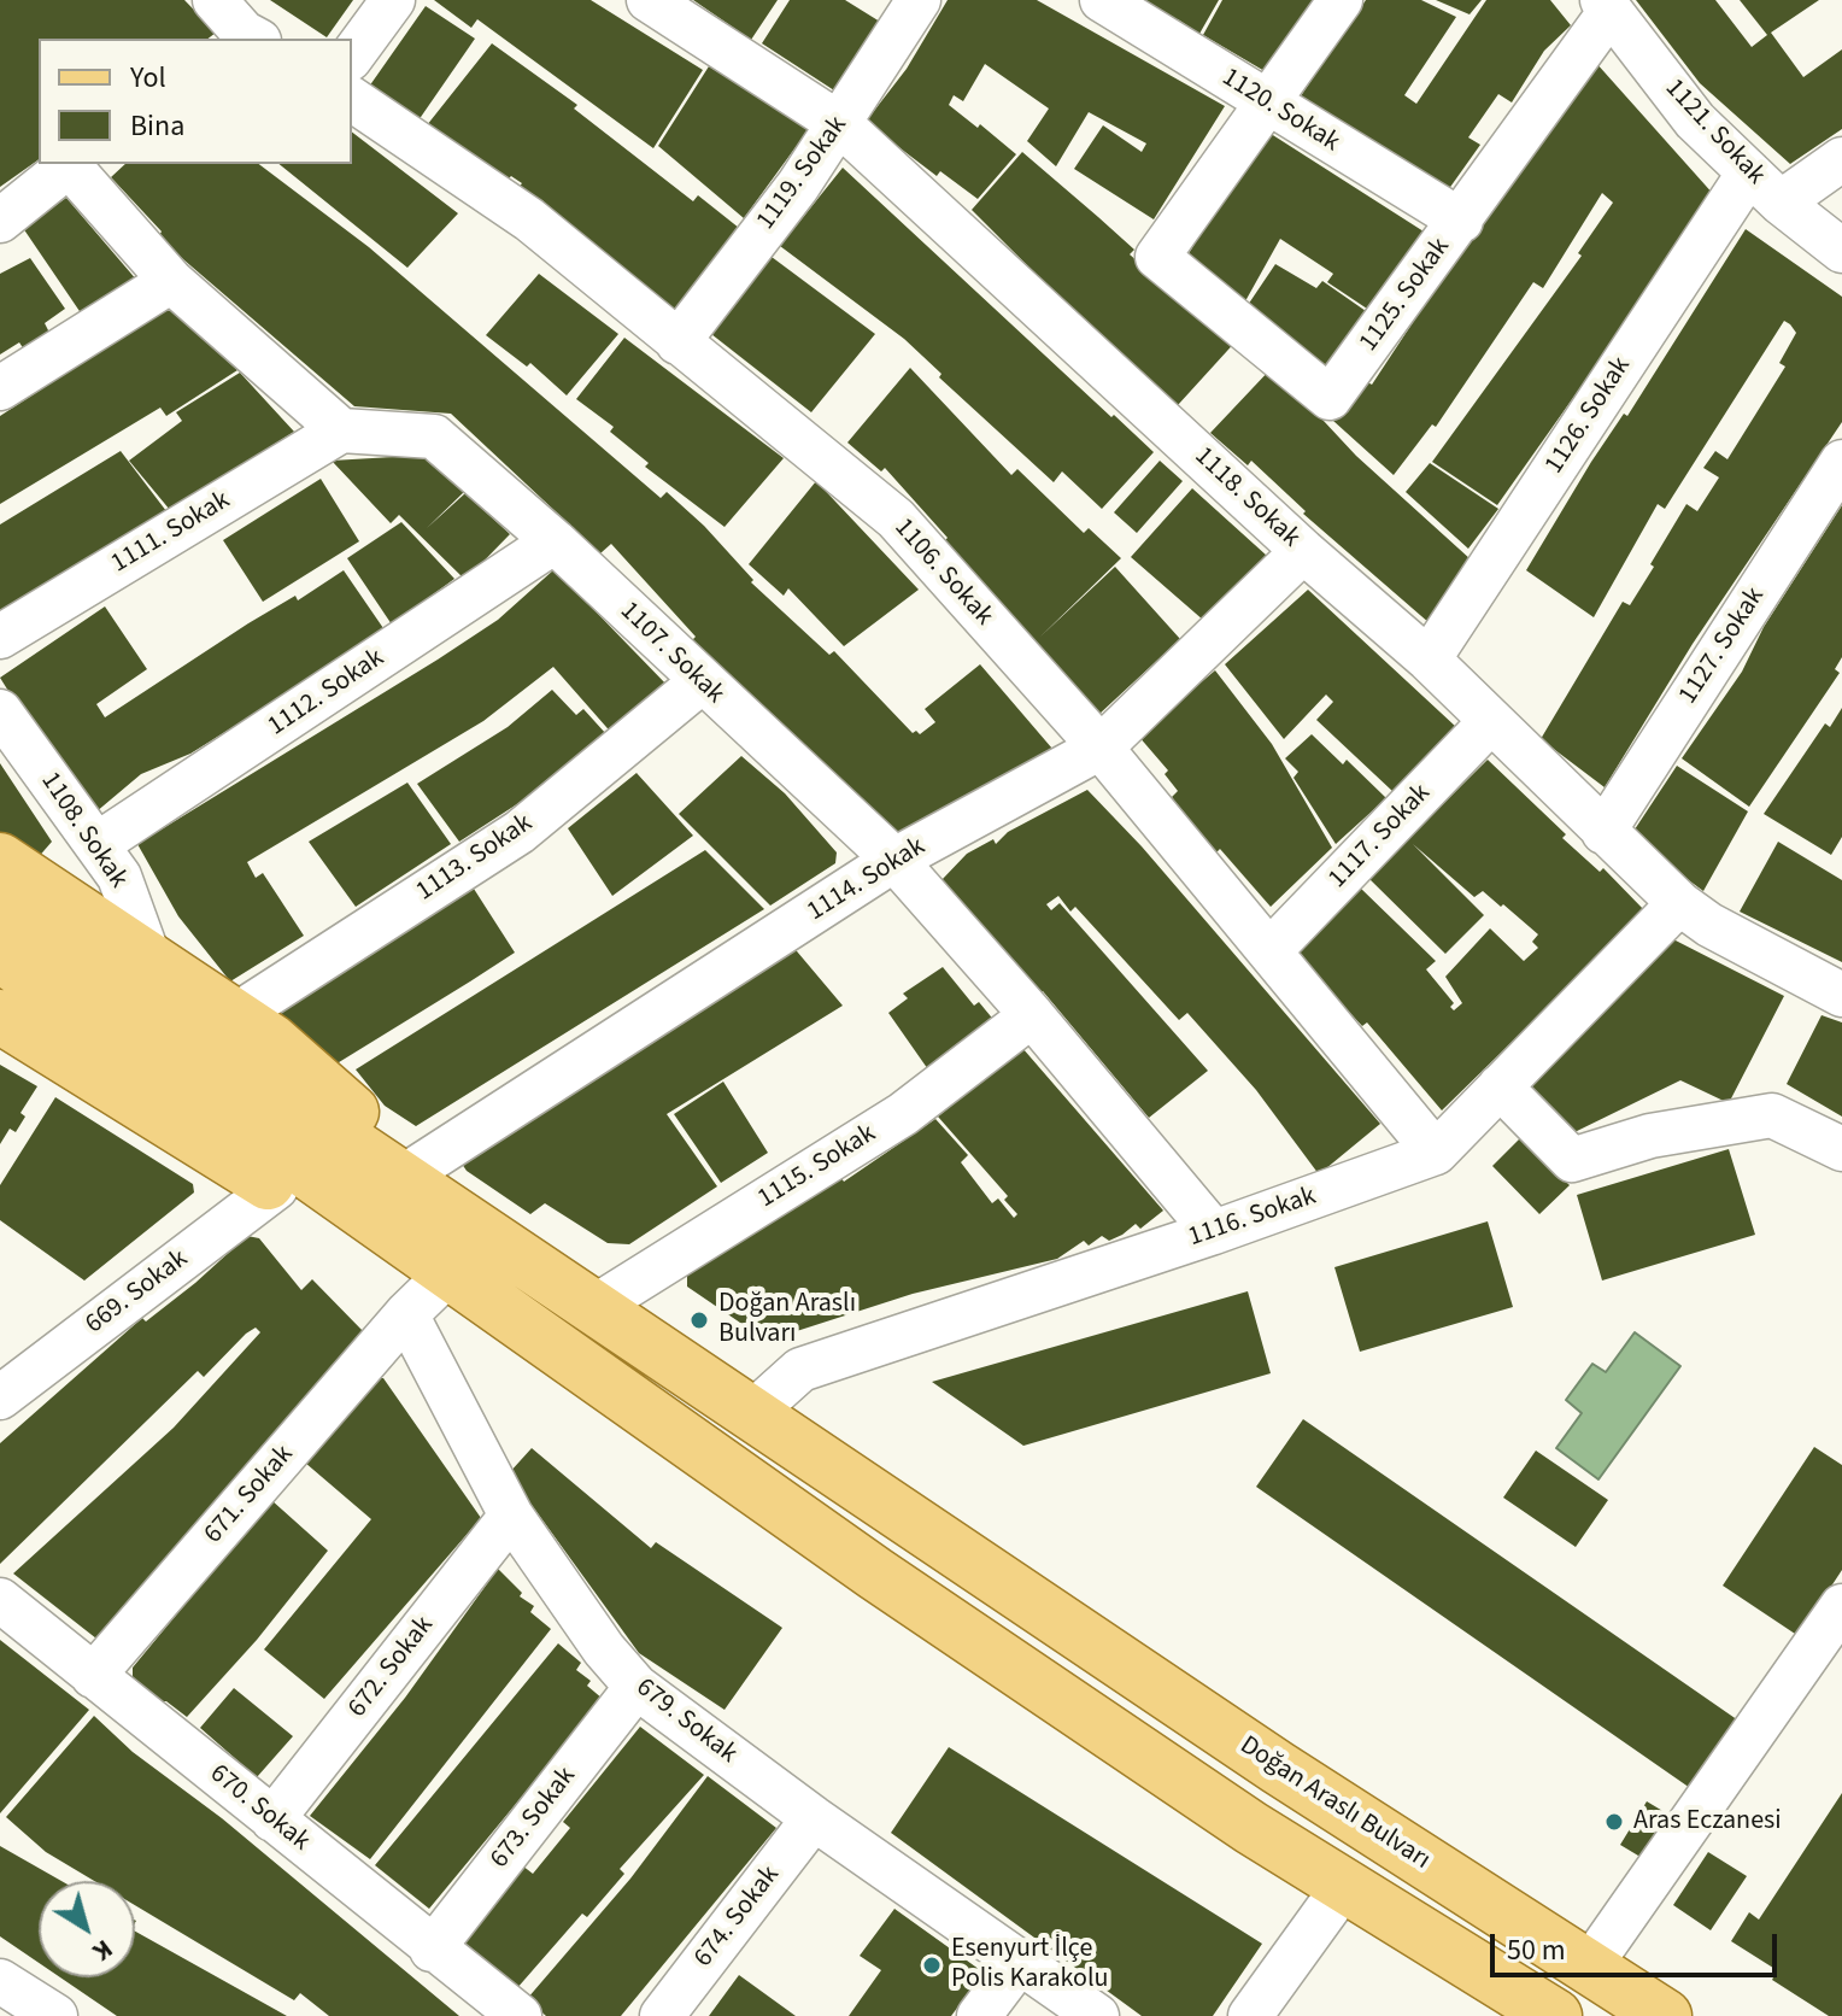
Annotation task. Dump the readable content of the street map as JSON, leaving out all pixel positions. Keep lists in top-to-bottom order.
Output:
{
  "streets": {
    "main road": ["Doğan Araslı Bulvarı"],
    "street": [
      "1120. Sokak",
      "1121. Sokak",
      "1119. Sokak",
      "1125. Sokak",
      "1126. Sokak",
      "1118. Sokak",
      "1111. Sokak",
      "1106. Sokak",
      "1127. Sokak",
      "1107. Sokak",
      "1112. Sokak",
      "1108. Sokak",
      "1117. Sokak",
      "1113. Sokak",
      "1114. Sokak",
      "1115. Sokak",
      "1116. Sokak",
      "669. Sokak",
      "671. Sokak",
      "672. Sokak",
      "679. Sokak",
      "670. Sokak",
      "673. Sokak",
      "674. Sokak"
    ]
  },
  "crossings": [
    ["1120. Sokak", "1125. Sokak"],
    ["1121. Sokak", "1125. Sokak"],
    ["1121. Sokak", "1126. Sokak"],
    ["1119. Sokak", "1118. Sokak"],
    ["1119. Sokak", "1106. Sokak"],
    ["1126. Sokak", "1118. Sokak"],
    ["1118. Sokak", "1127. Sokak"],
    ["1118. Sokak", "1117. Sokak"],
    ["1118. Sokak", "1114. Sokak"],
    ["1118. Sokak", "1116. Sokak"],
    ["1111. Sokak", "1107. Sokak"],
    ["1106. Sokak", "1117. Sokak"],
    ["1106. Sokak", "1114. Sokak"],
    ["1106. Sokak", "1116. Sokak"],
    ["1107. Sokak", "1112. Sokak"],
    ["1107. Sokak", "1113. Sokak"],
    ["1107. Sokak", "1114. Sokak"],
    ["1107. Sokak", "1115. Sokak"],
    ["1107. Sokak", "1116. Sokak"],
    ["1112. Sokak", "1108. Sokak"],
    ["1114. Sokak", "Doğan Araslı Bulvarı"],
    ["1115. Sokak", "Doğan Araslı Bulvarı"],
    ["1116. Sokak", "Doğan Araslı Bulvarı"],
    ["671. Sokak", "679. Sokak"],
    ["671. Sokak", "670. Sokak"],
    ["672. Sokak", "679. Sokak"],
    ["672. Sokak", "670. Sokak"],
    ["679. Sokak", "673. Sokak"],
    ["679. Sokak", "674. Sokak"],
    ["670. Sokak", "673. Sokak"]
  ],
  "places": ["Doğan Araslı Bulvarı", "Aras Eczanesi", "Esenyurt İlçe Polis Karakolu"],
  "legend": ["Yol", "Bina"],
  "scale_bar": "50 m",
  "north": "bottom right"
}
